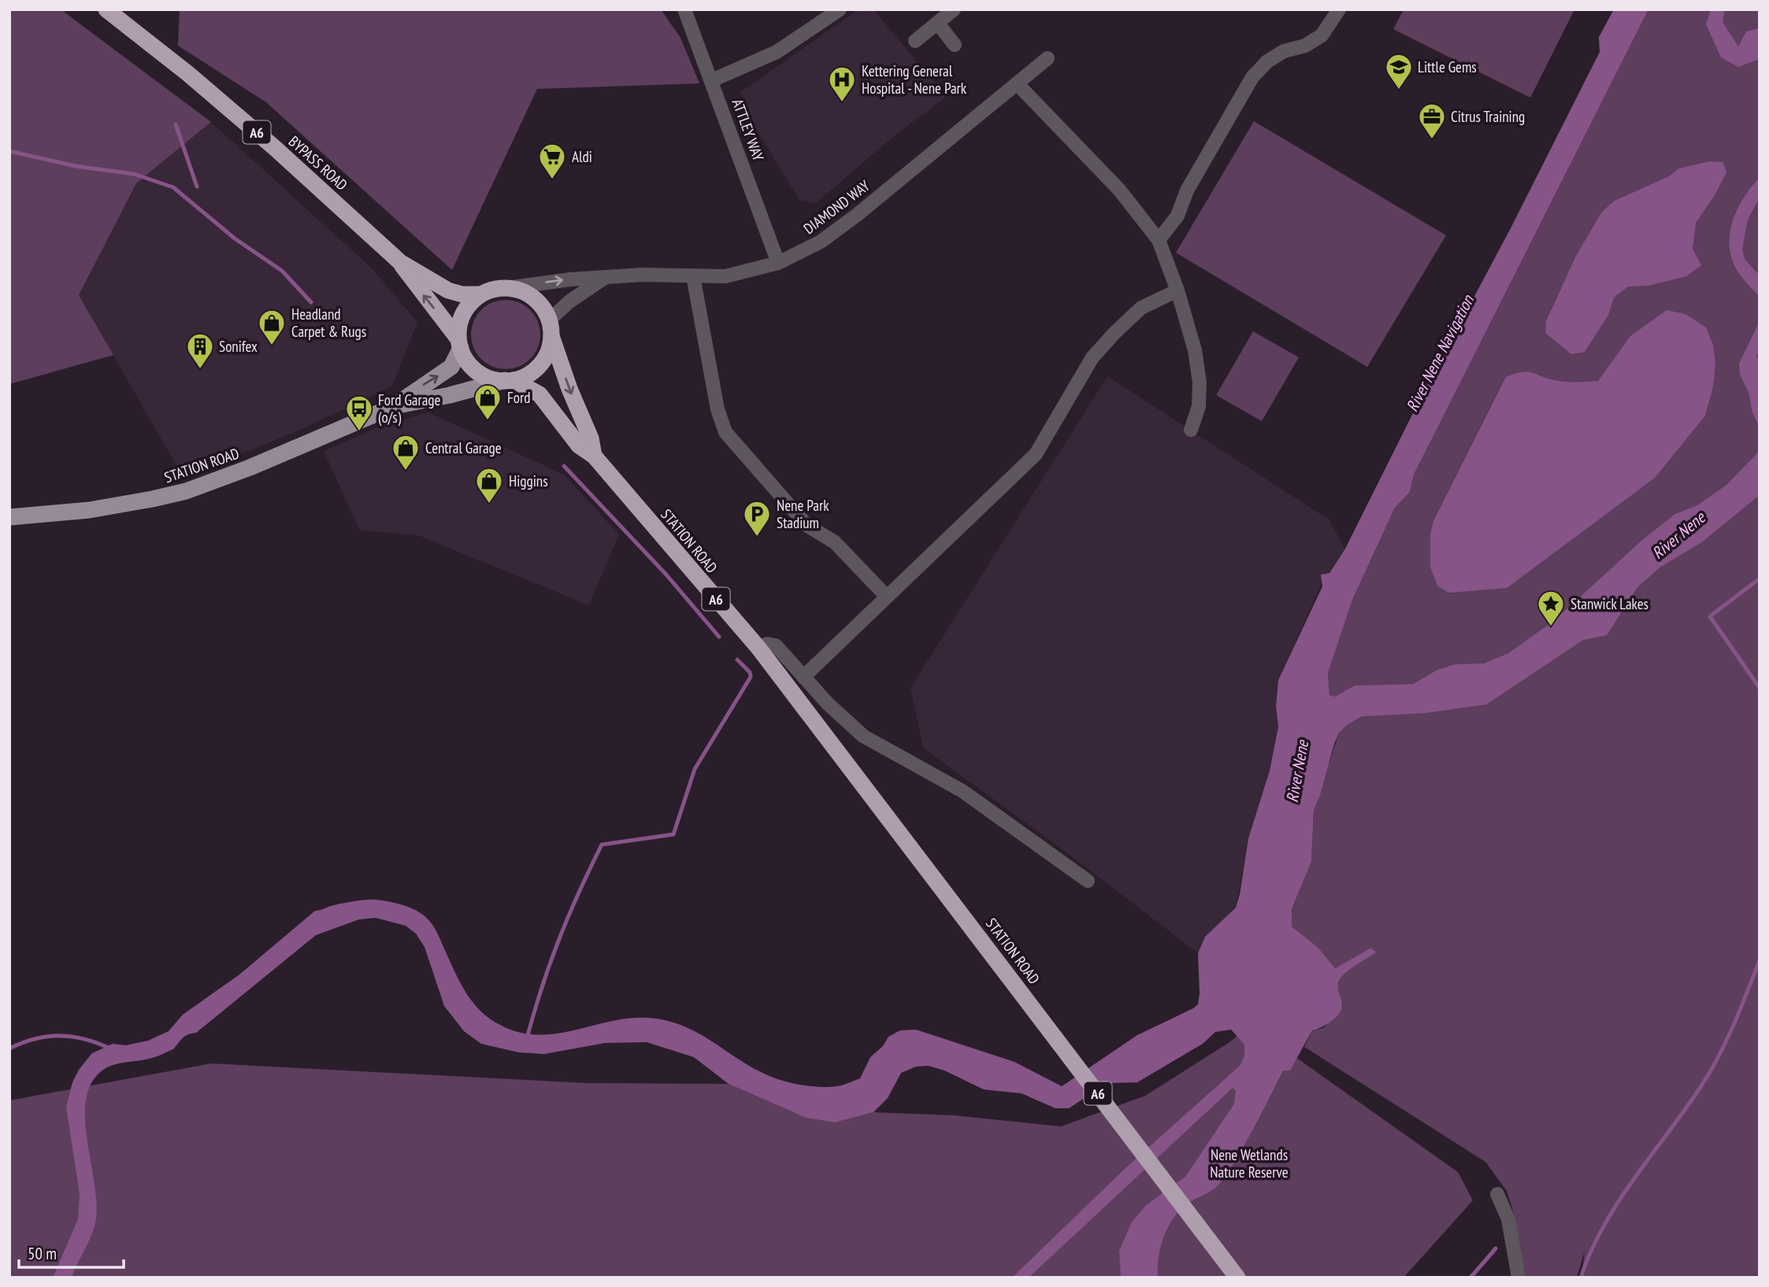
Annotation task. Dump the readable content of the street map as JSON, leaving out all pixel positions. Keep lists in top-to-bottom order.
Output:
{
  "streets": {
    "highway": ["A6", "BYPASS ROAD", "STATION ROAD"],
    "street": ["ATTLEY WAY", "DIAMOND WAY"]
  },
  "crossings": [
    ["ATTLEY WAY", "DIAMOND WAY"],
    ["BYPASS ROAD", "DIAMOND WAY"],
    ["BYPASS ROAD", "STATION ROAD"],
    ["DIAMOND WAY", "STATION ROAD"]
  ],
  "water": ["River Nene Navigation", "River Nene"],
  "parks": ["Nene Wetlands Nature Reserve"],
  "places": {
    "school or university": ["Little Gems"],
    "hospital": ["Kettering General Hospital - Nene Park"],
    "office": ["Citrus Training"],
    "supermarket": ["Aldi"],
    "shop": [
      "Headland Carpet & Rugs",
      "Ford",
      "Central Garage",
      "Higgins"
    ],
    "building": ["Sonifex"],
    "bus stop": ["Ford Garage (o/s)"],
    "parking": ["Nene Park Stadium"],
    "place": ["Stanwick Lakes"]
  },
  "scale_bar": "50 m"
}
